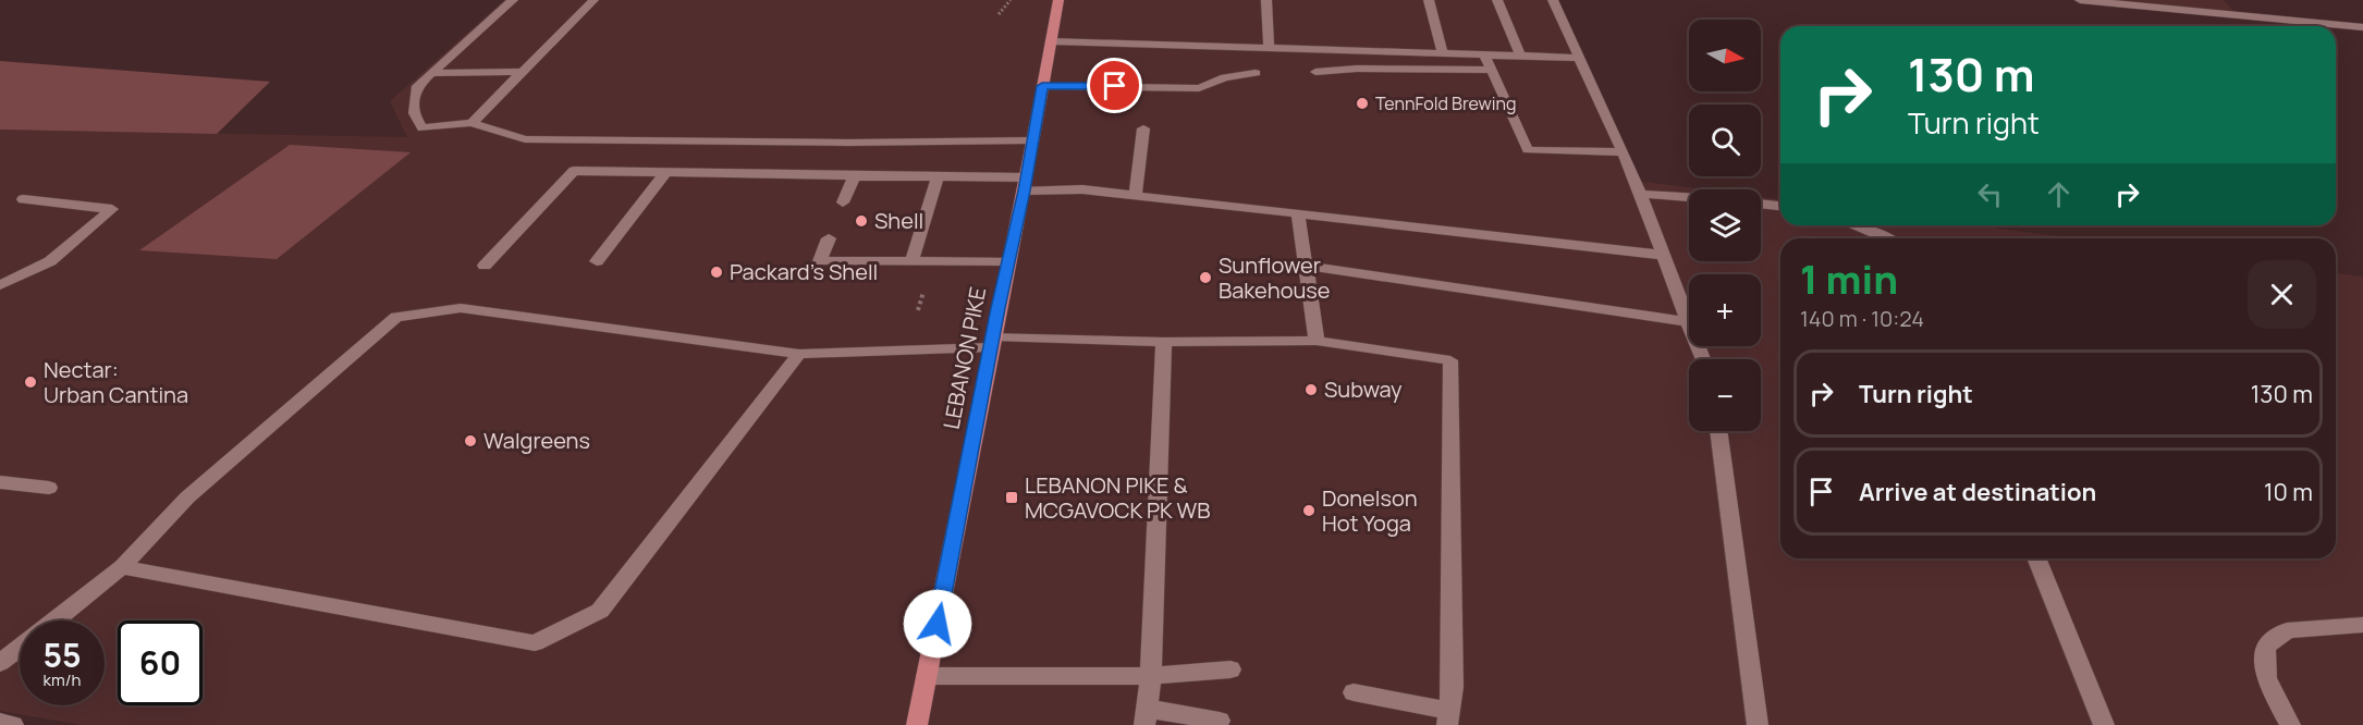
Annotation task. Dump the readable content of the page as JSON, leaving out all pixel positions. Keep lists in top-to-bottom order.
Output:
{
  "streets": {
    "main road": ["LEBANON PIKE"]
  },
  "places": {
    "other": [
      "TennFold Brewing",
      "Shell",
      "Packard's Shell",
      "Sunflower Bakehouse",
      "Nectar: Urban Cantina",
      "Subway",
      "Walgreens",
      "Donelson Hot Yoga"
    ],
    "transit": ["LEBANON PIKE & MCGAVOCK PK WB"]
  },
  "north": "right",
  "page": {
    "map_buttons": ["+", "−"],
    "turn": ["130 m", "Turn right"],
    "heading": ["1 min", "140 m · 10:24"],
    "list": [
      {
        "name": "Turn right",
        "value": "130 m"
      },
      {
        "name": "Arrive at destination",
        "value": "10 m"
      }
    ],
    "speed": "55 km/h",
    "limit": "60"
  }
}
